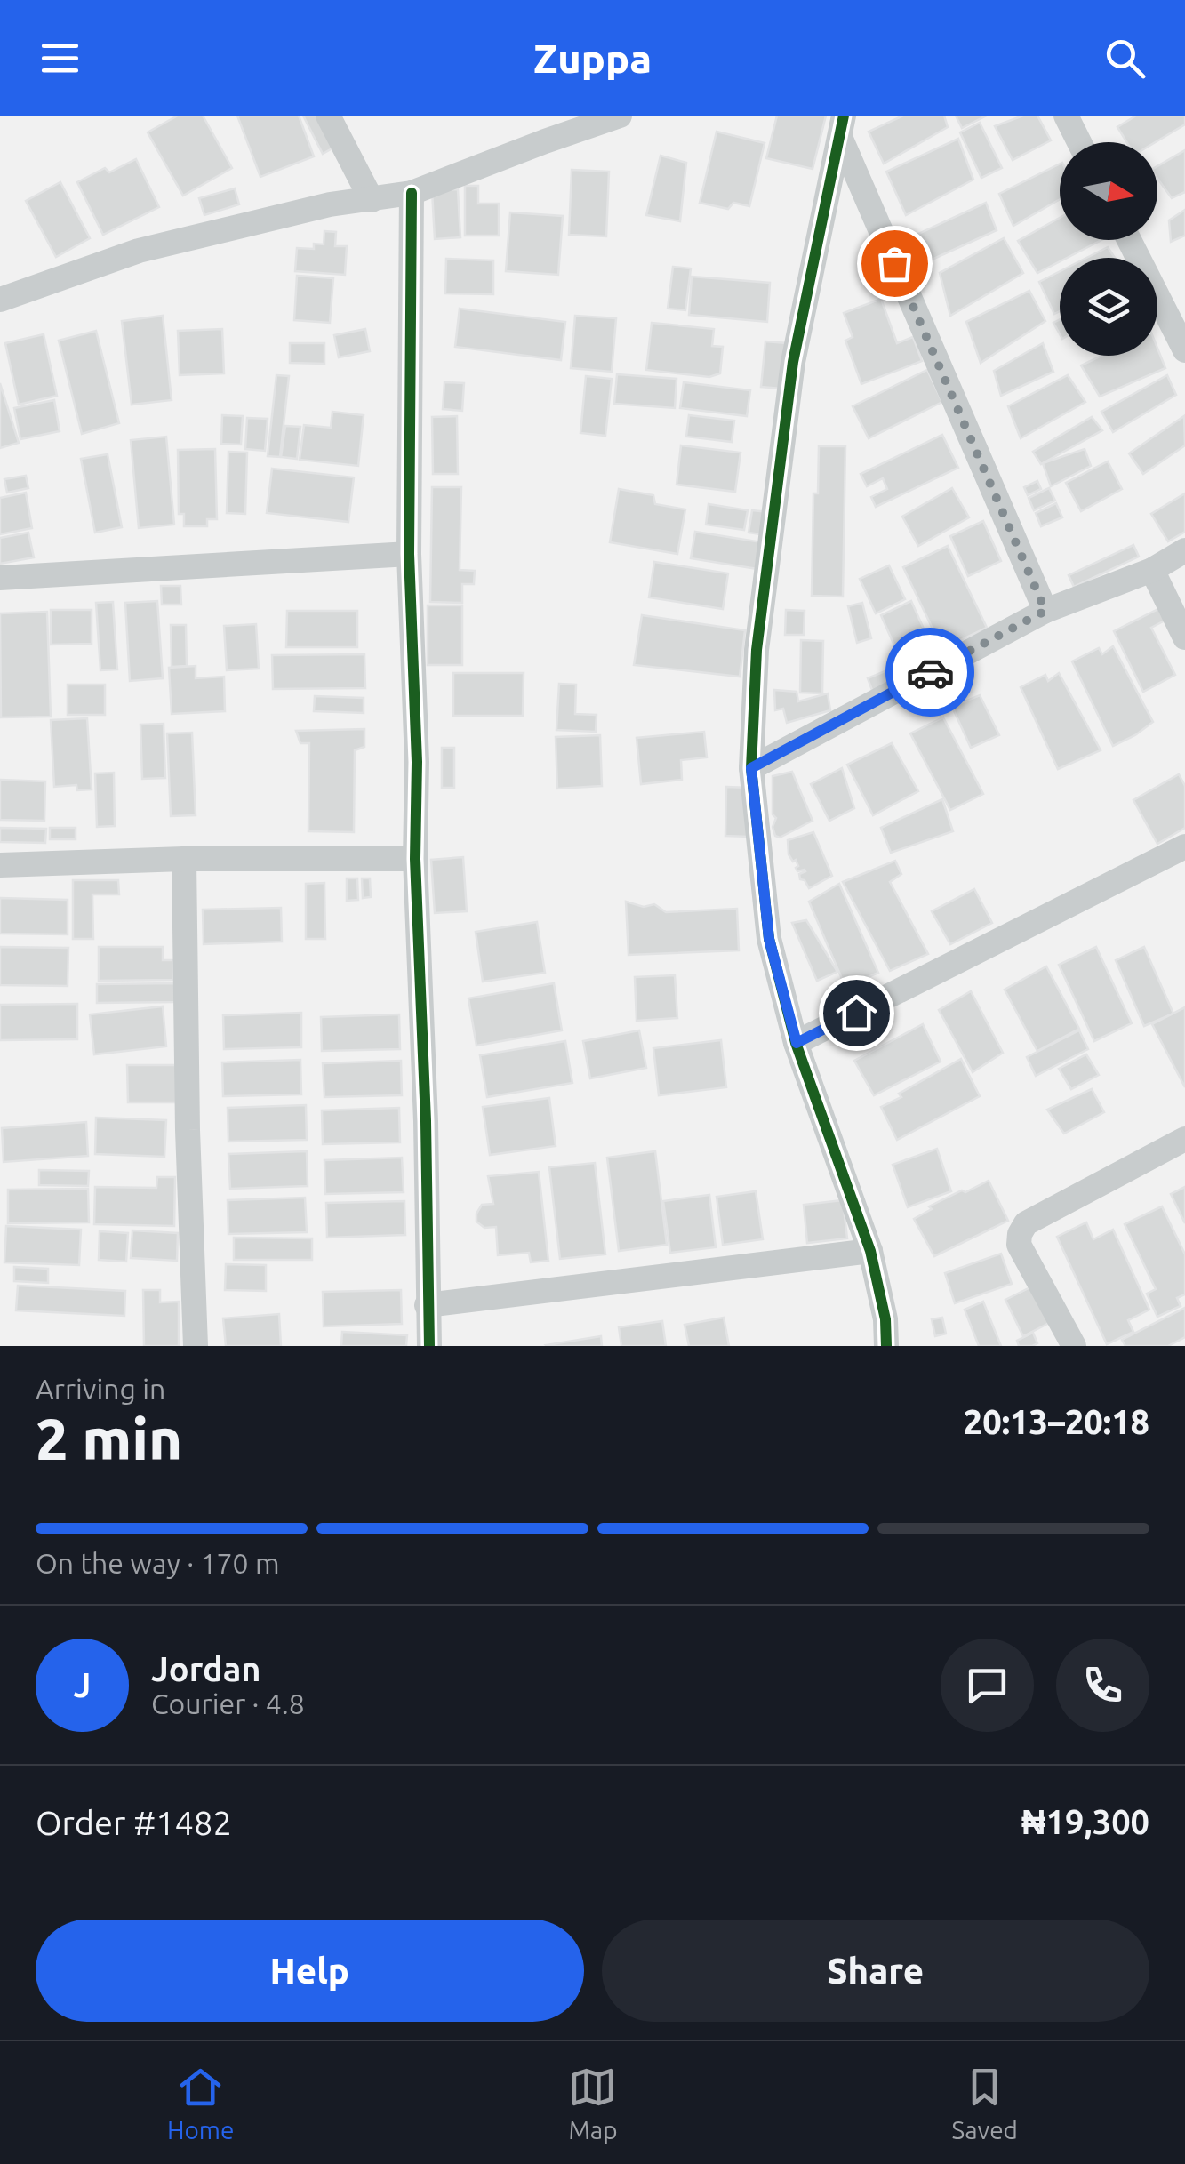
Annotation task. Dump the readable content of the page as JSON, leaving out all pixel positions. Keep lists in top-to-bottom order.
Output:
{
  "north": "right",
  "page": {
    "header": "Zuppa",
    "heading": ["2 min", "Arriving in", "20:13–20:18"],
    "panel": [
      "Jordan",
      "Courier · 4.8",
      "Order #1482",
      "₦19,300"
    ],
    "bar": "On the way · 170 m",
    "round": "J",
    "buttons": ["Help", "Share"],
    "tabs": ["Home", "Map", "Saved"]
  }
}
